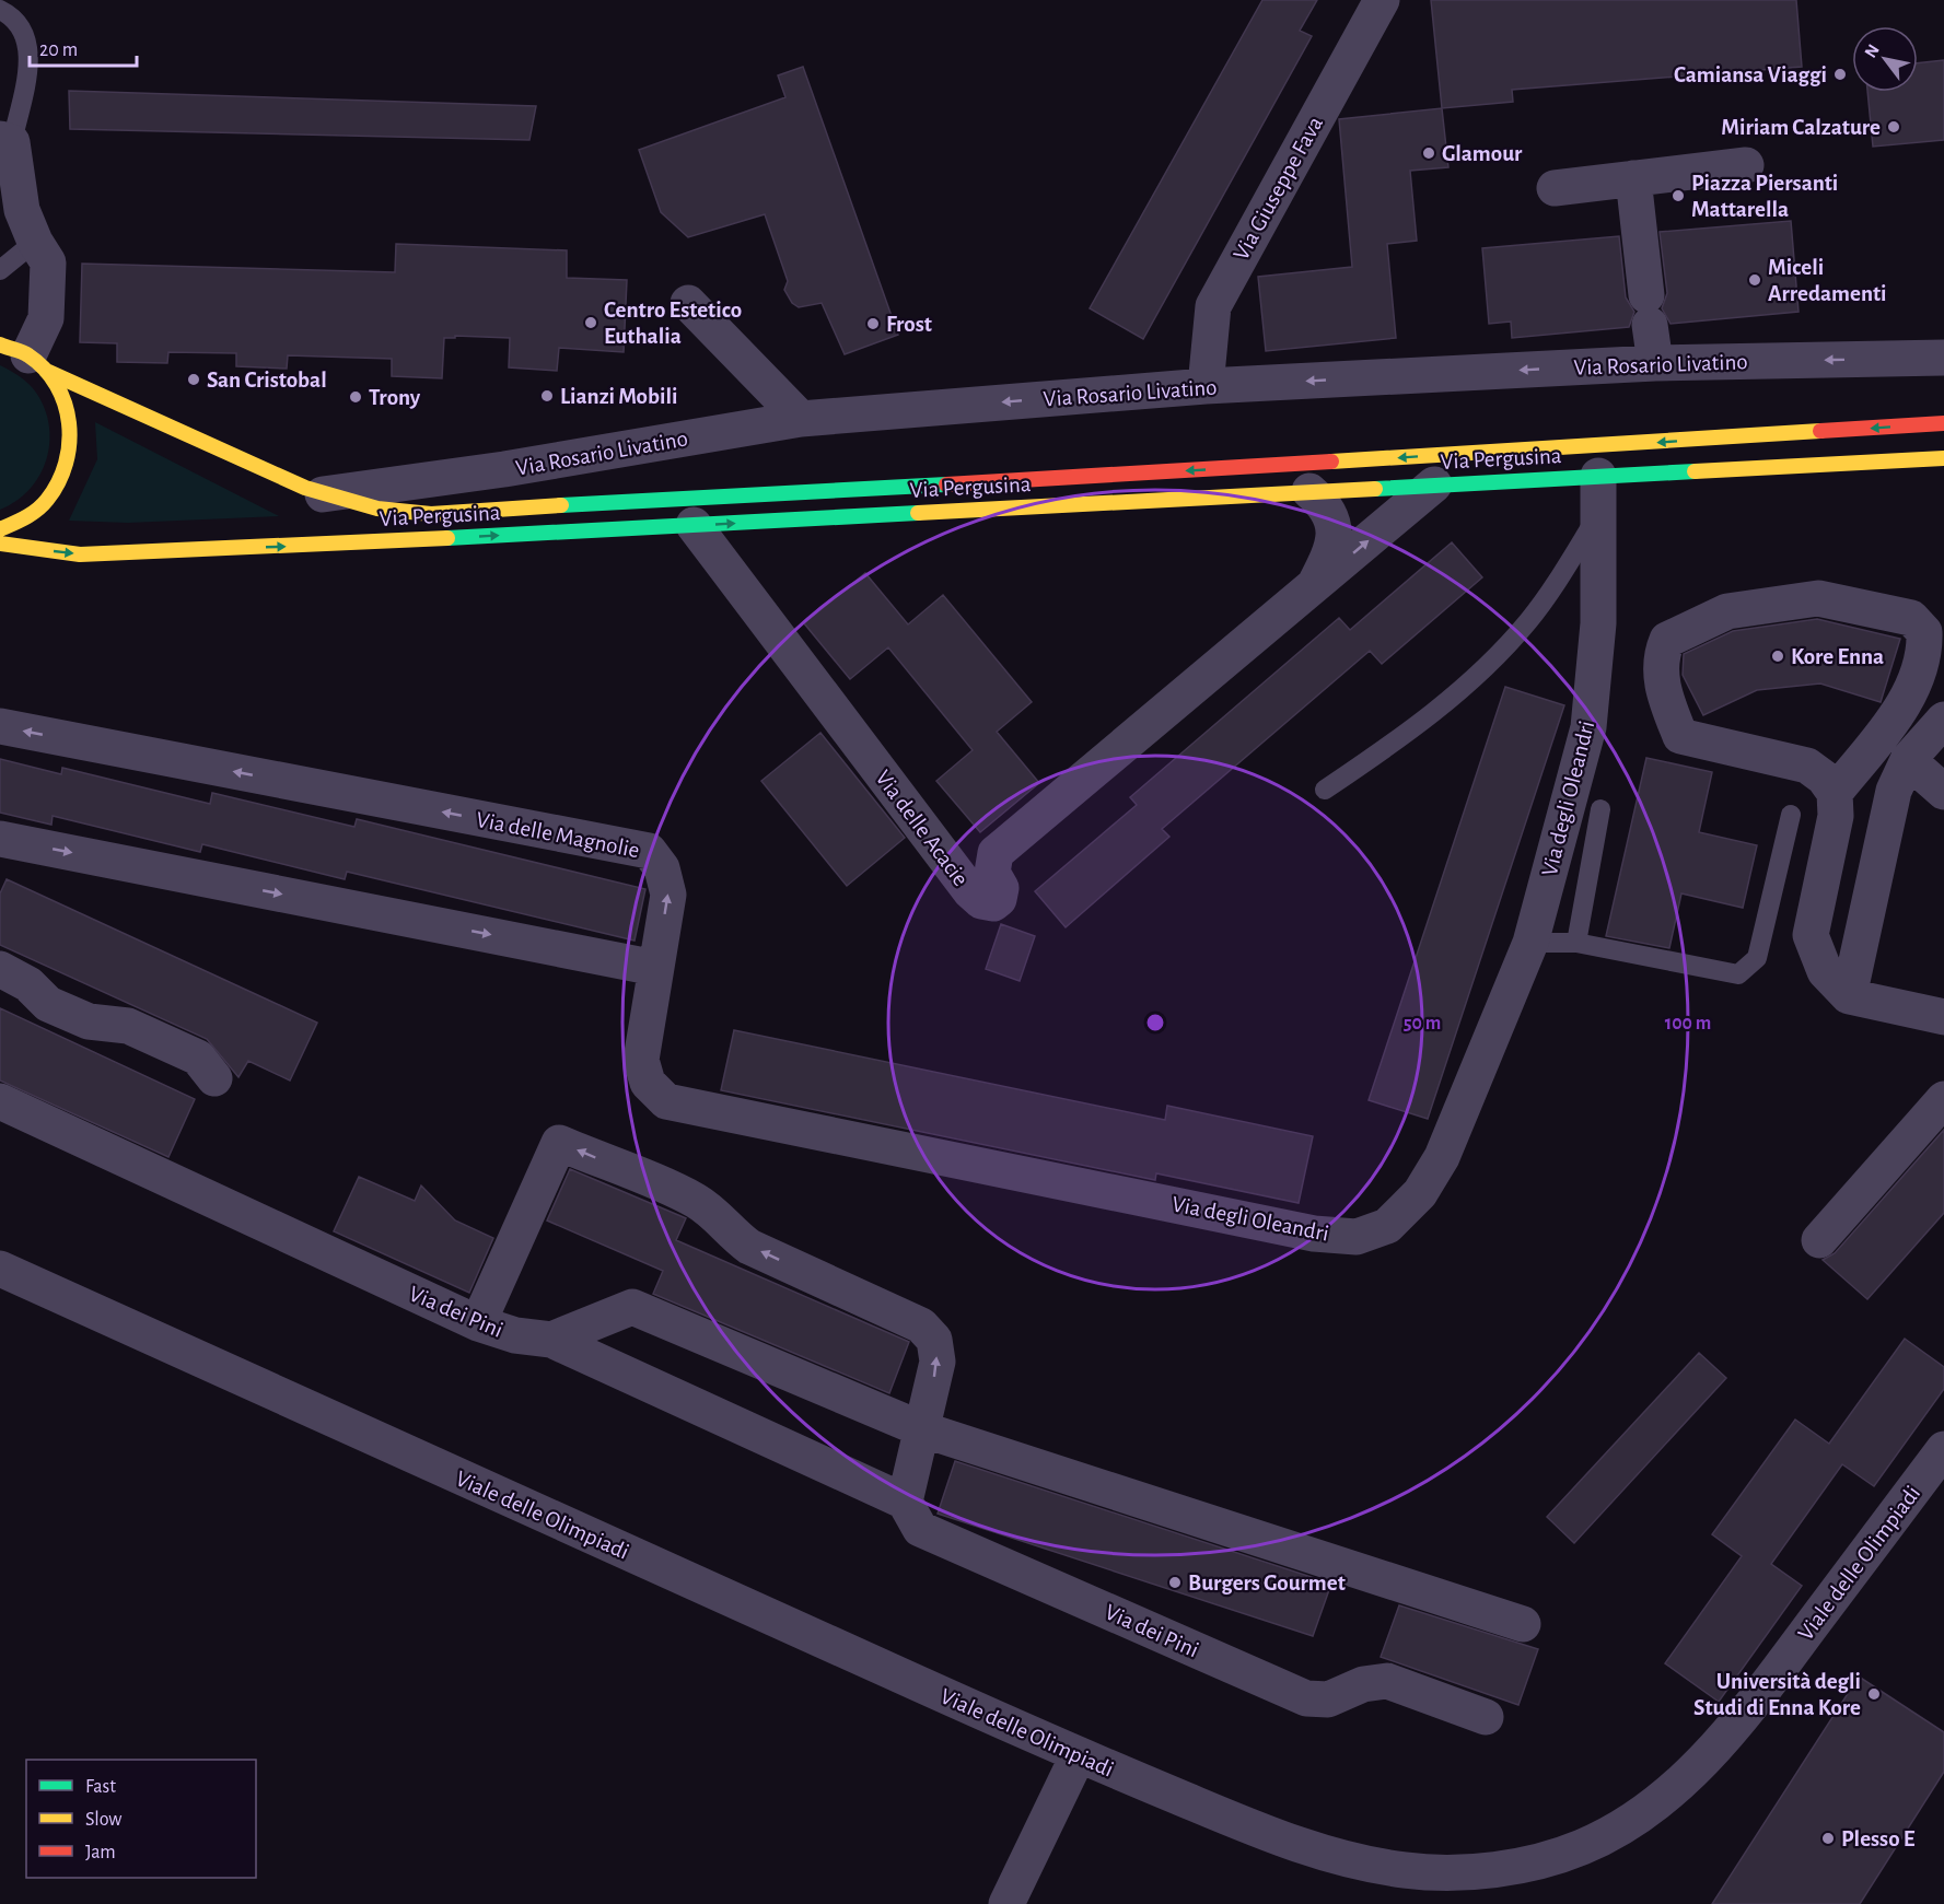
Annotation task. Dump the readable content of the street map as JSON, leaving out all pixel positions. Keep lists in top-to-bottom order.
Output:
{
  "streets": {
    "main road": ["Via Pergusina"],
    "street": [
      "Via Giuseppe Fava",
      "Via Rosario Livatino",
      "Via degli Oleandri",
      "Via delle Acacie",
      "Via delle Magnolie",
      "Via dei Pini",
      "Viale delle Olimpiadi"
    ]
  },
  "crossings": [
    ["Via Giuseppe Fava", "Via Rosario Livatino"],
    ["Via Rosario Livatino", "Via Pergusina"],
    ["Via Pergusina", "Via degli Oleandri"],
    ["Via Pergusina", "Via delle Acacie"],
    ["Via degli Oleandri", "Via delle Magnolie"]
  ],
  "one_way": ["Via Rosario Livatino"],
  "places": [
    "Camiansa Viaggi",
    "Miriam Calzature",
    "Glamour",
    "Piazza Piersanti Mattarella",
    "Miceli Arredamenti",
    "Centro Estetico Euthalia",
    "Frost",
    "San Cristobal",
    "Lianzi Mobili",
    "Trony",
    "Kore Enna",
    "Burgers Gourmet",
    "Università degli Studi di Enna Kore",
    "Plesso E"
  ],
  "legend": ["Fast", "Slow", "Jam"],
  "scale_bar": "20 m",
  "north": "top left",
  "rings": ["50 m", "100 m"]
}
